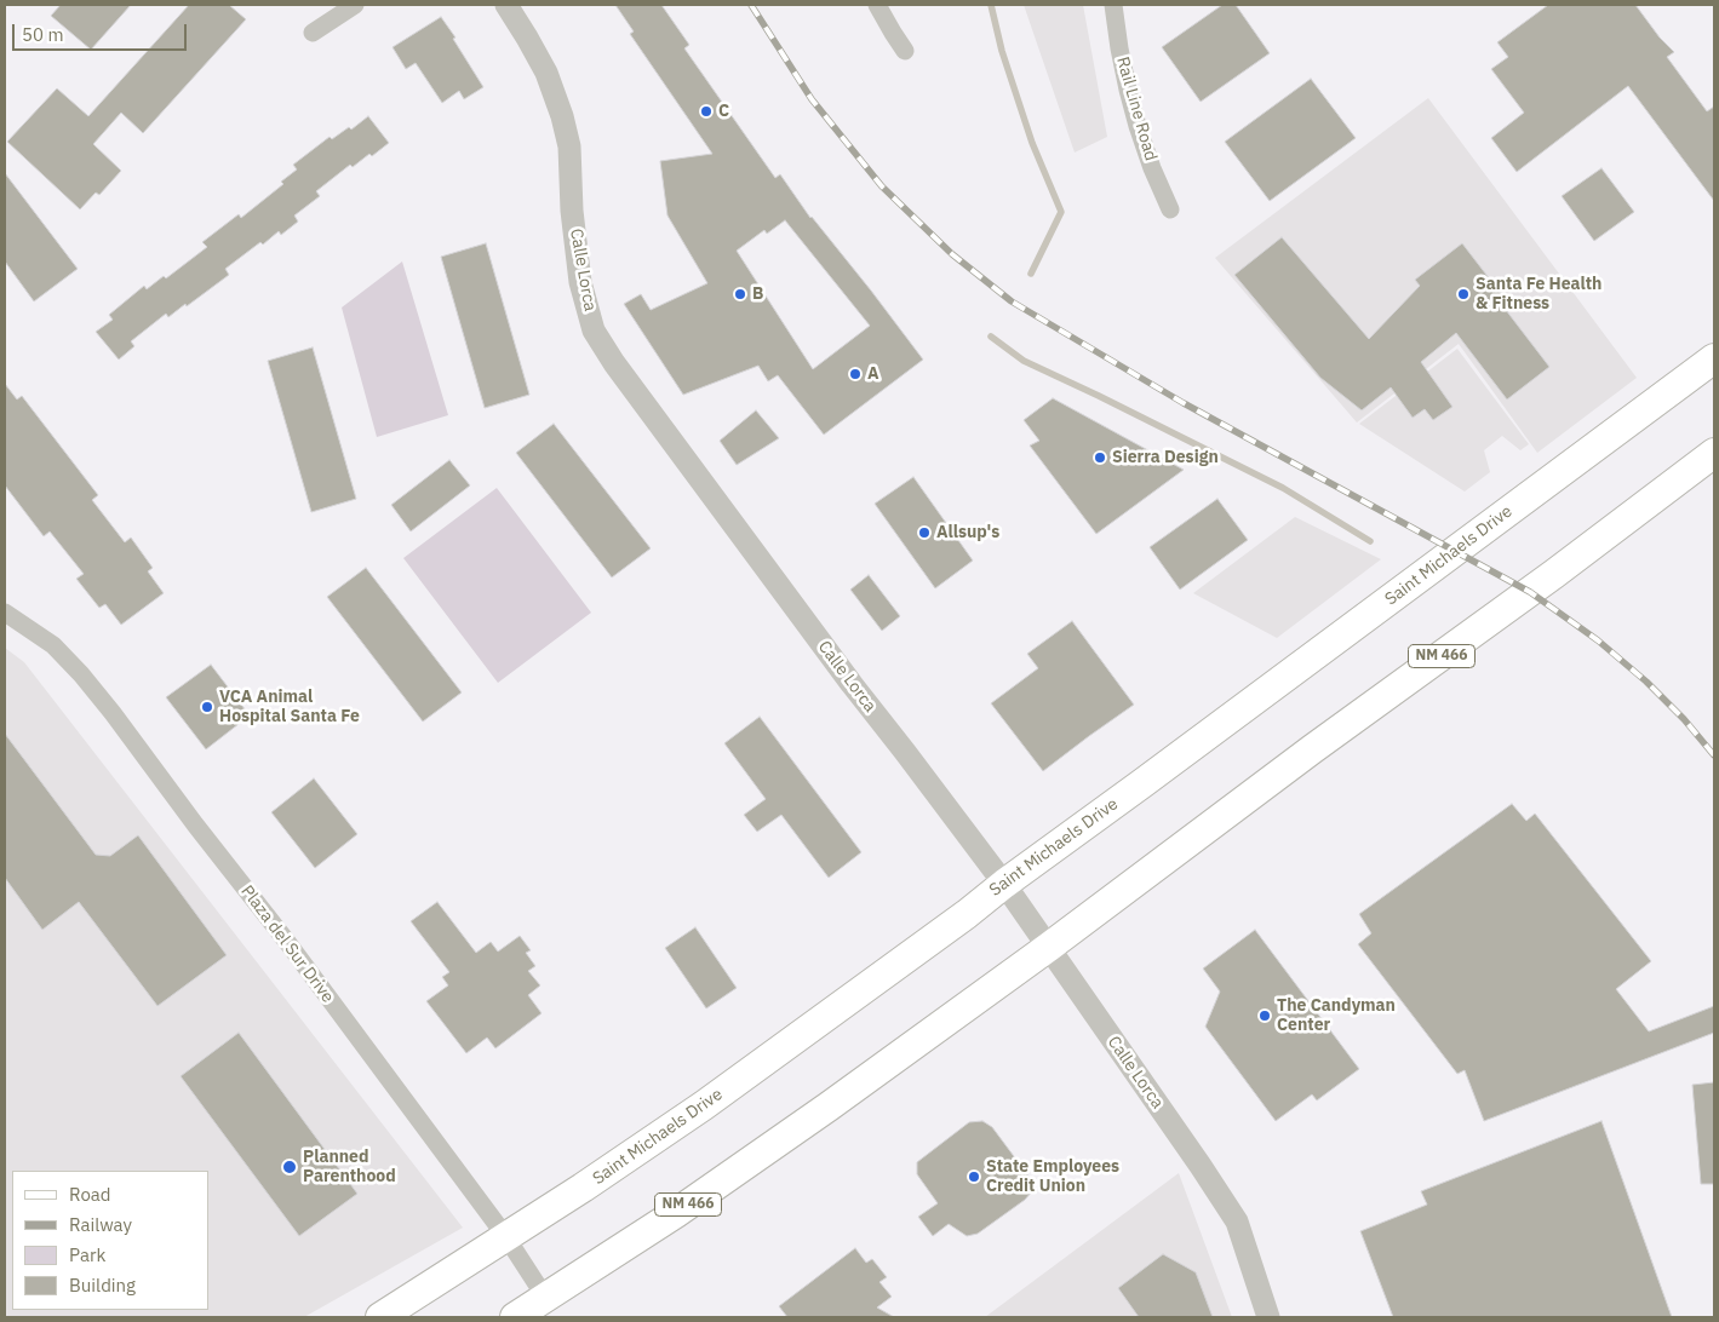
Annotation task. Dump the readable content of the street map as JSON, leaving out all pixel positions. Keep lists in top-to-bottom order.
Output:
{
  "streets": {
    "main road": ["Saint Michaels Drive", "NM 466"],
    "street": ["Rail Line Road", "Calle Lorca", "Plaza del Sur Drive"]
  },
  "crossings": [
    ["Calle Lorca", "Saint Michaels Drive"],
    ["Calle Lorca", "NM 466"],
    ["Saint Michaels Drive", "Plaza del Sur Drive"],
    ["NM 466", "Plaza del Sur Drive"]
  ],
  "places": [
    "C",
    "B",
    "Santa Fe Health & Fitness",
    "A",
    "Sierra Design",
    "Allsup's",
    "VCA Animal Hospital Santa Fe",
    "The Candyman Center",
    "Planned Parenthood",
    "State Employees Credit Union"
  ],
  "legend": [
    "Road",
    "Railway",
    "Park",
    "Building"
  ],
  "scale_bar": "50 m"
}
